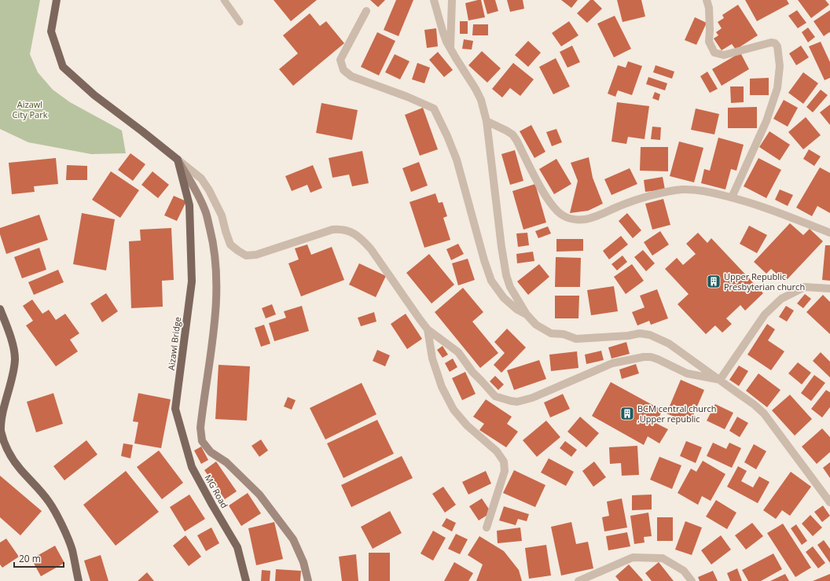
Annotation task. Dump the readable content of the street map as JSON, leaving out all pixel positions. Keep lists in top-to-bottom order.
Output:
{
  "streets": {
    "main road": ["Aizawl Bridge", "MG Road"]
  },
  "crossings": [
    ["Aizawl Bridge", "MG Road"]
  ],
  "parks": ["Aizawl City Park"],
  "places": {
    "building": ["Upper Republic Presbyterian church", "BCM central church ,Upper republic"]
  },
  "scale_bar": "20 m"
}
